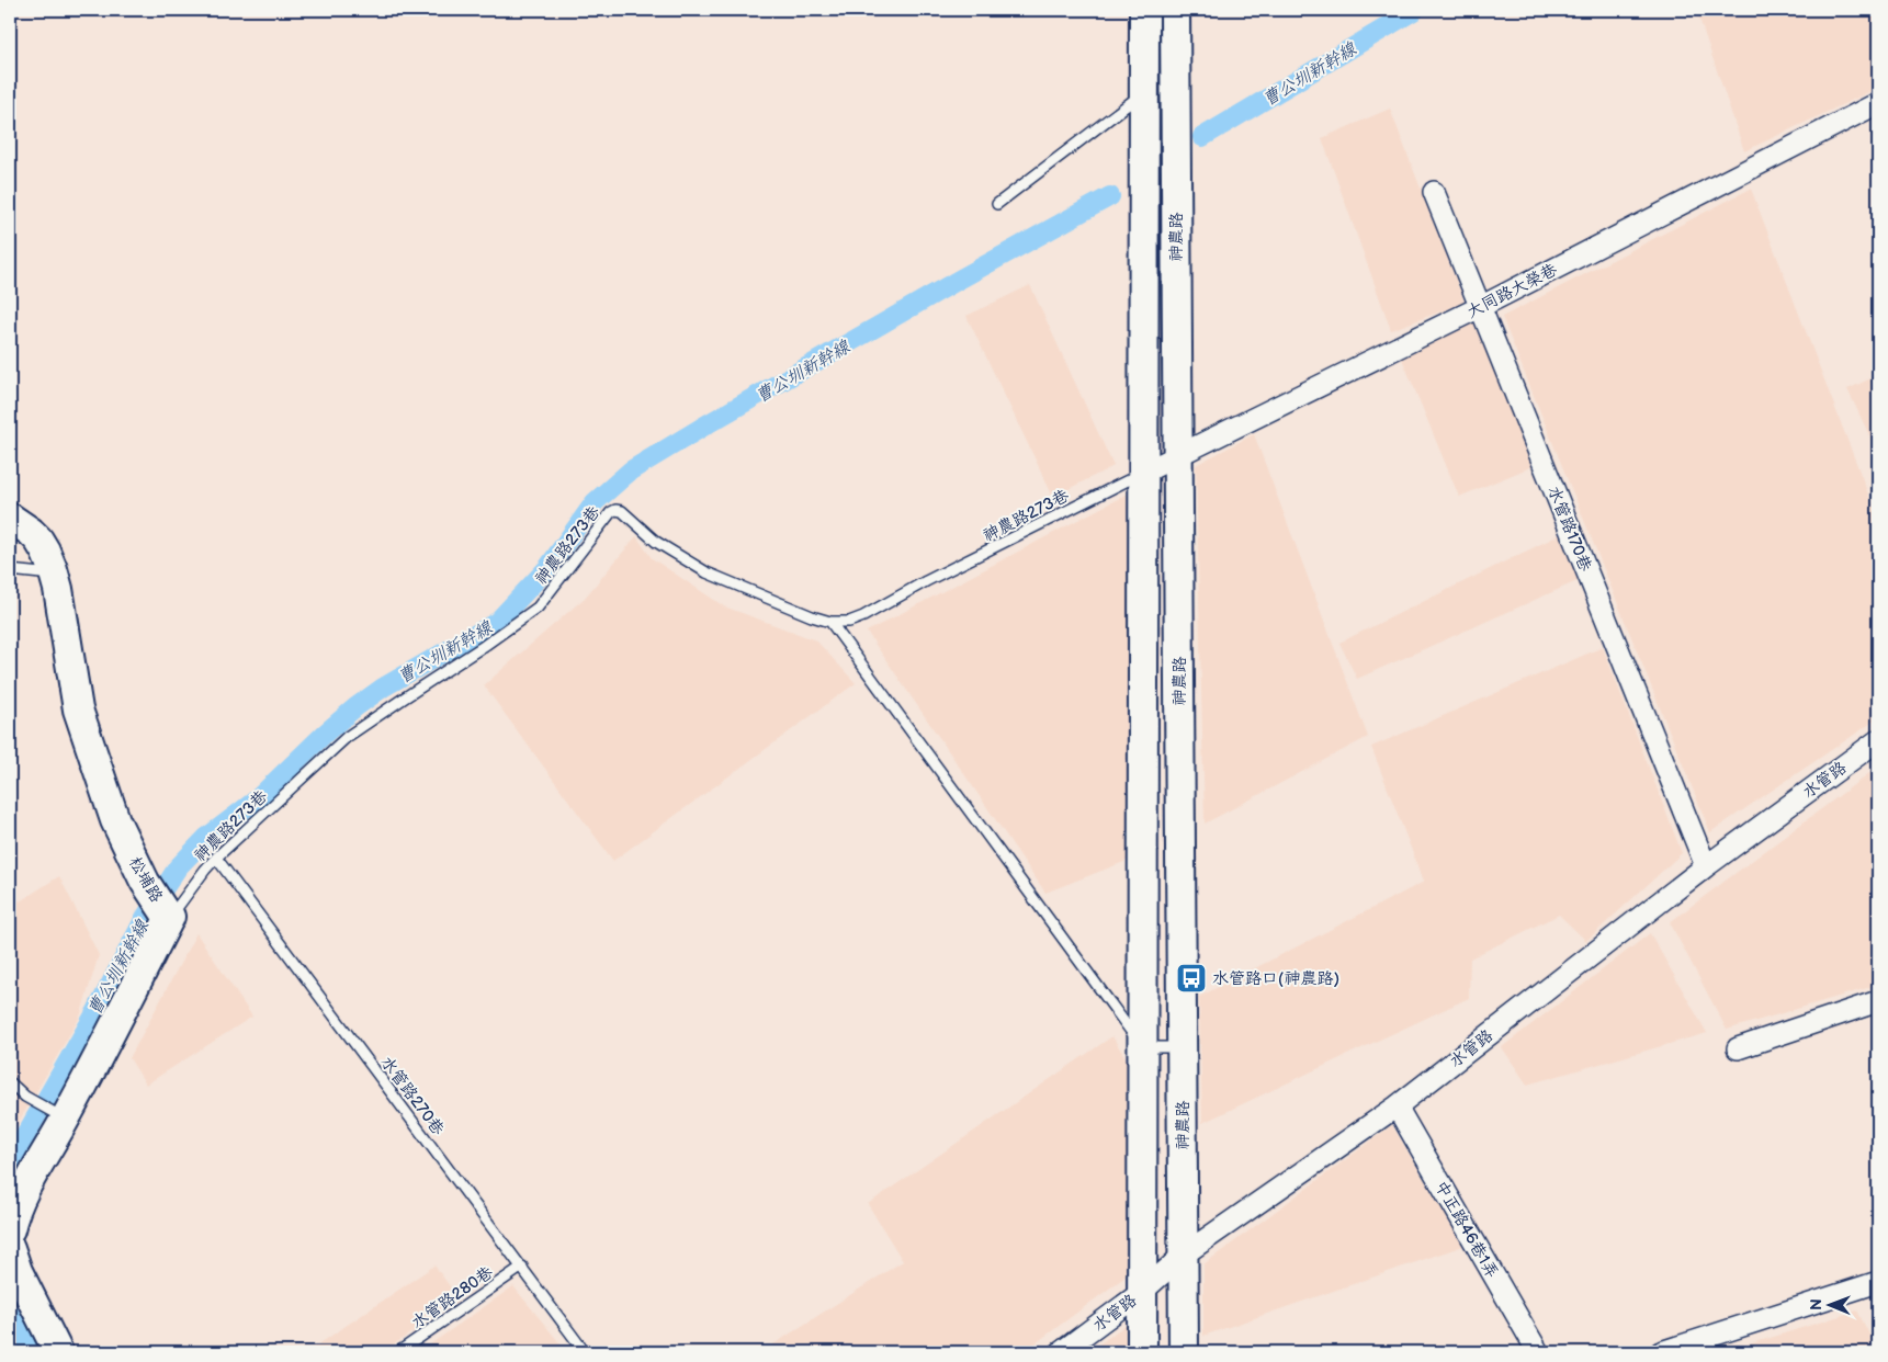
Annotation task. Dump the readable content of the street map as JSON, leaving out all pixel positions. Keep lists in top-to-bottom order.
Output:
{
  "streets": {
    "street": [
      "神農路",
      "大同路大榮巷",
      "水管路170巷",
      "水管路",
      "松埔路",
      "中正路46巷1弄"
    ],
    "lane": ["神農路273巷", "水管路270巷", "水管路280巷"]
  },
  "crossings": [
    ["神農路", "大同路大榮巷"],
    ["神農路", "神農路273巷"],
    ["神農路", "水管路"],
    ["大同路大榮巷", "神農路273巷"],
    ["大同路大榮巷", "水管路170巷"],
    ["神農路273巷", "松埔路"],
    ["神農路273巷", "水管路270巷"],
    ["水管路170巷", "水管路"],
    ["水管路", "中正路46巷1弄"],
    ["水管路270巷", "水管路280巷"]
  ],
  "water": ["曹公圳新幹線"],
  "places": {
    "bus stop": ["水管路口(神農路)"]
  },
  "north": "left"
}
